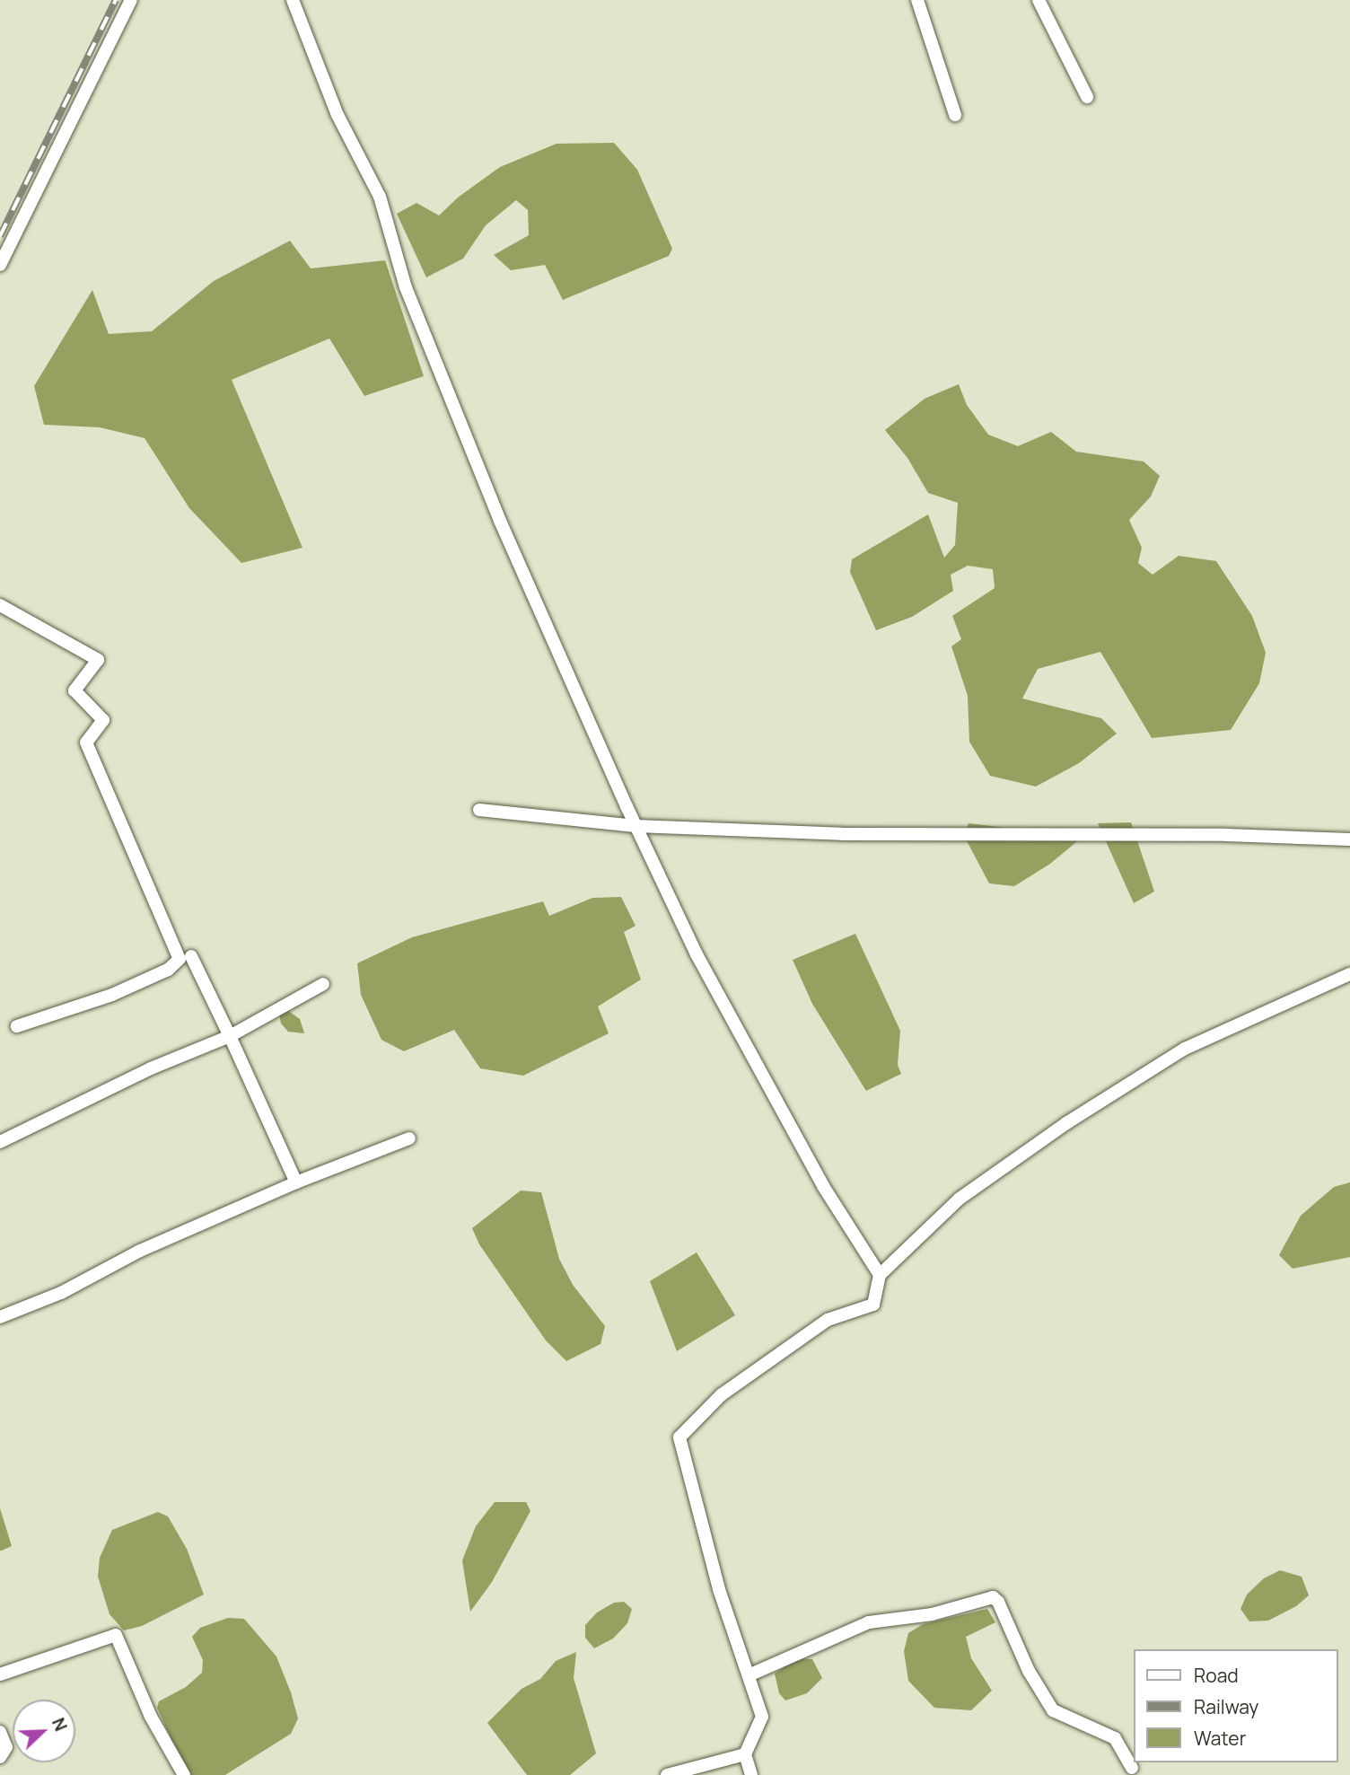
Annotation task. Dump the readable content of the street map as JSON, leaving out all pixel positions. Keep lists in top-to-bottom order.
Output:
{
  "legend": ["Road", "Railway", "Water"],
  "north": "top right"
}
